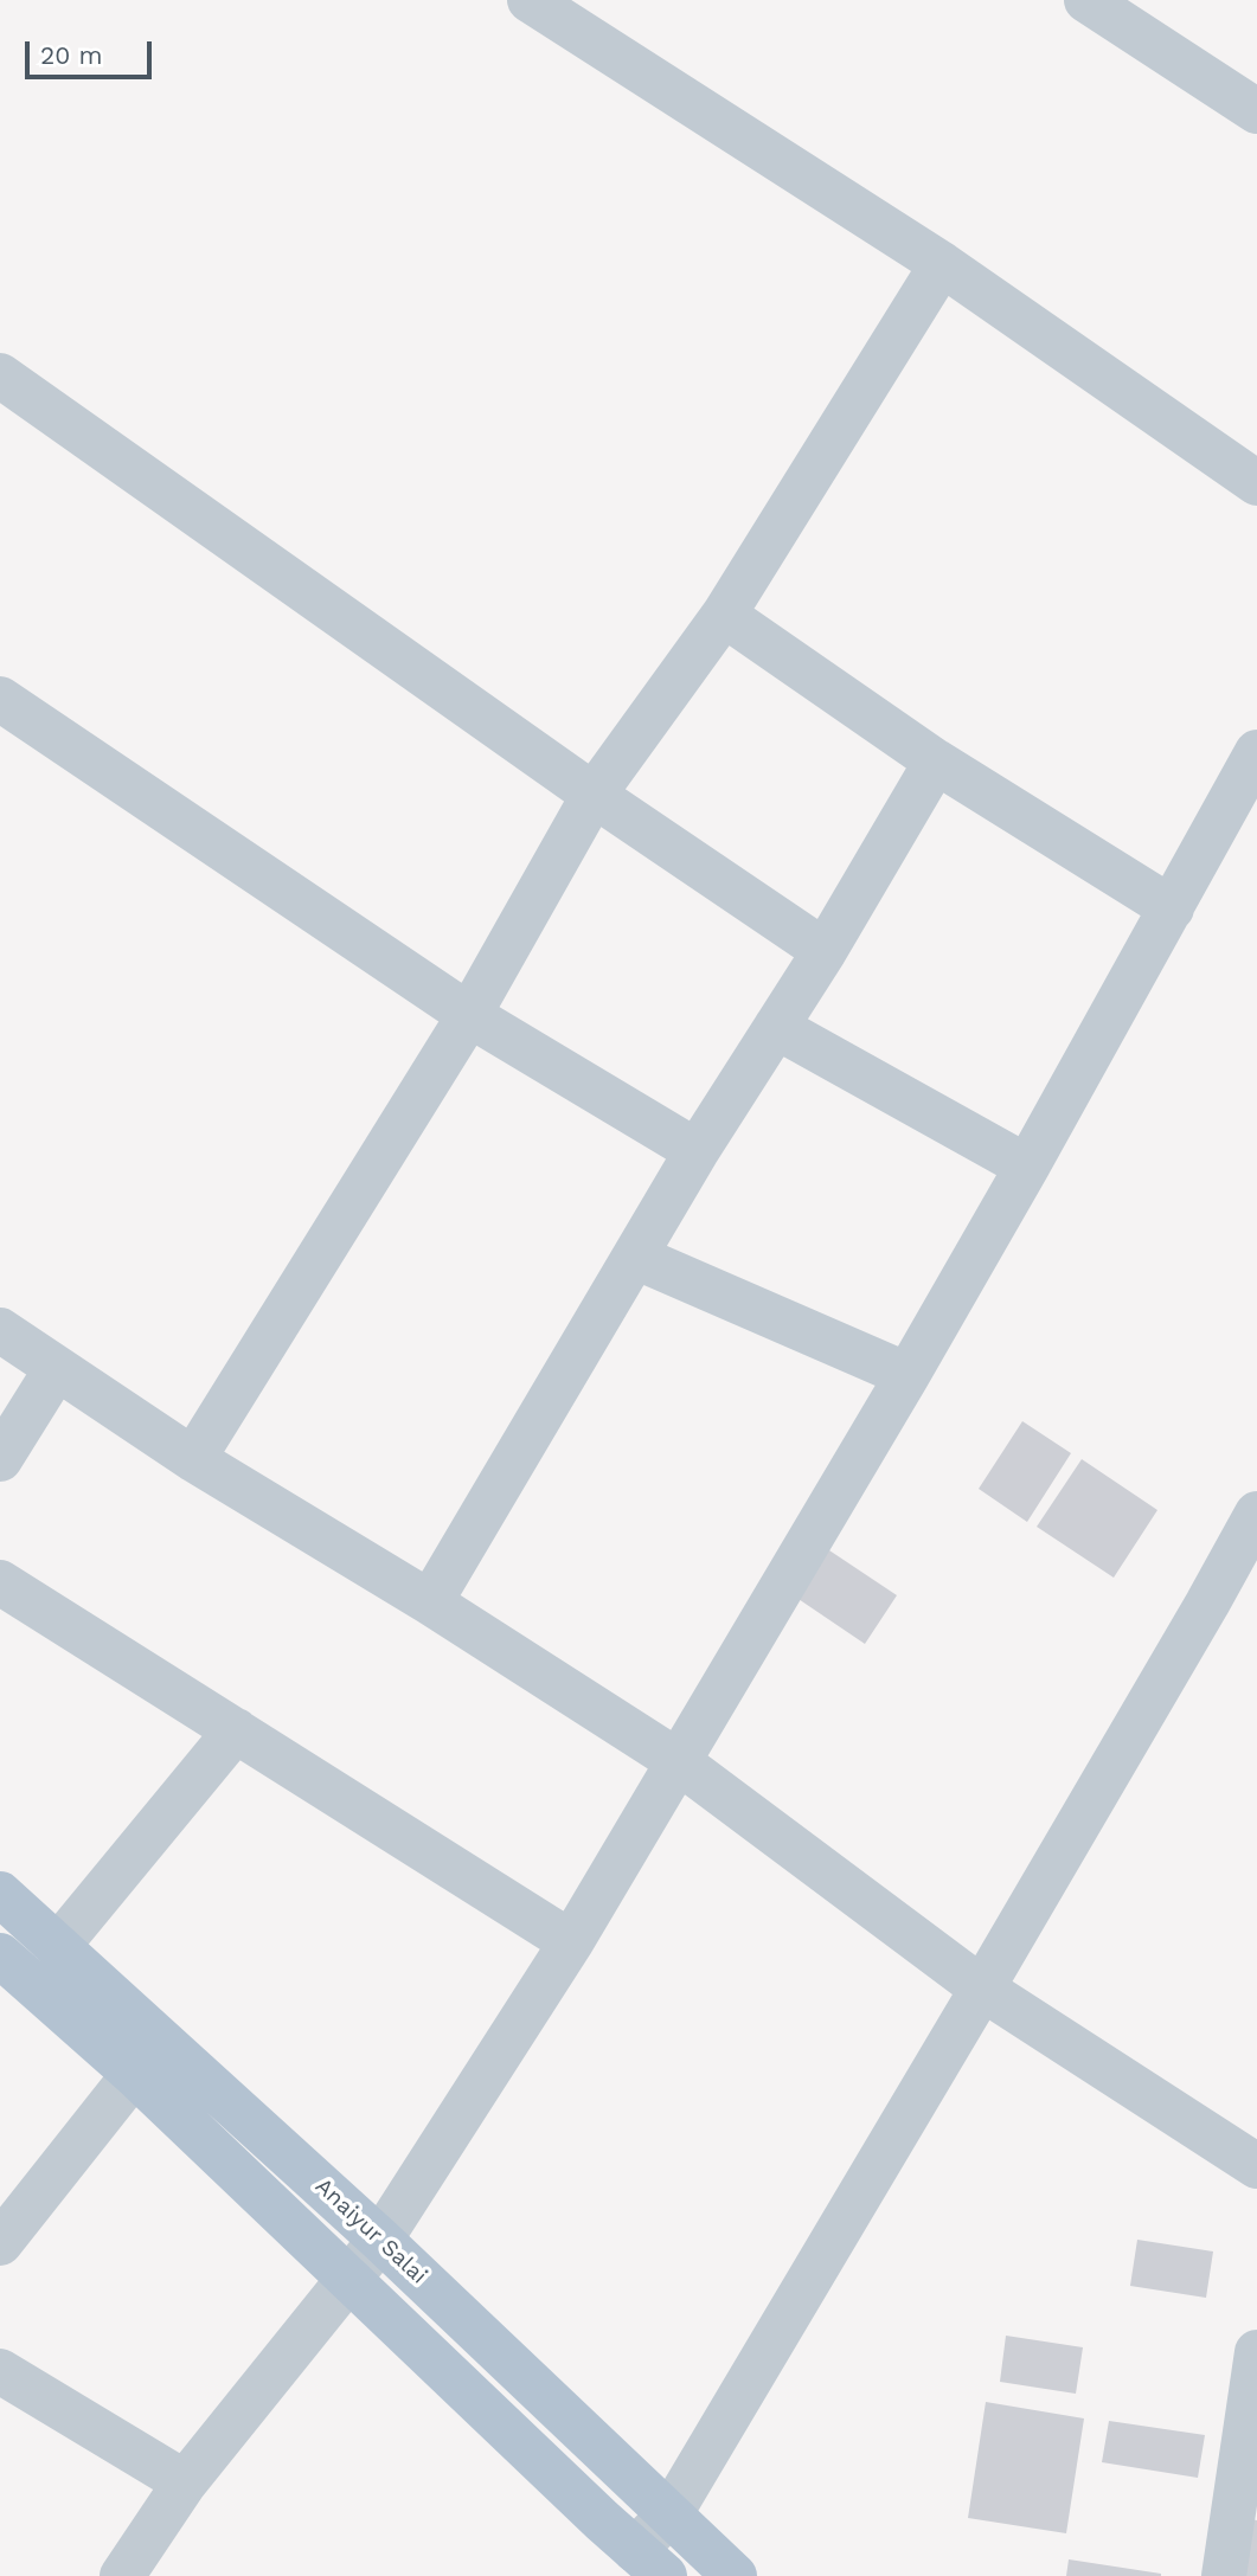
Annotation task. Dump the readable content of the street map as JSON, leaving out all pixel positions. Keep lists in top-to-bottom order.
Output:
{
  "streets": {
    "main road": ["Anaiyur Salai"]
  },
  "scale_bar": "20 m"
}
